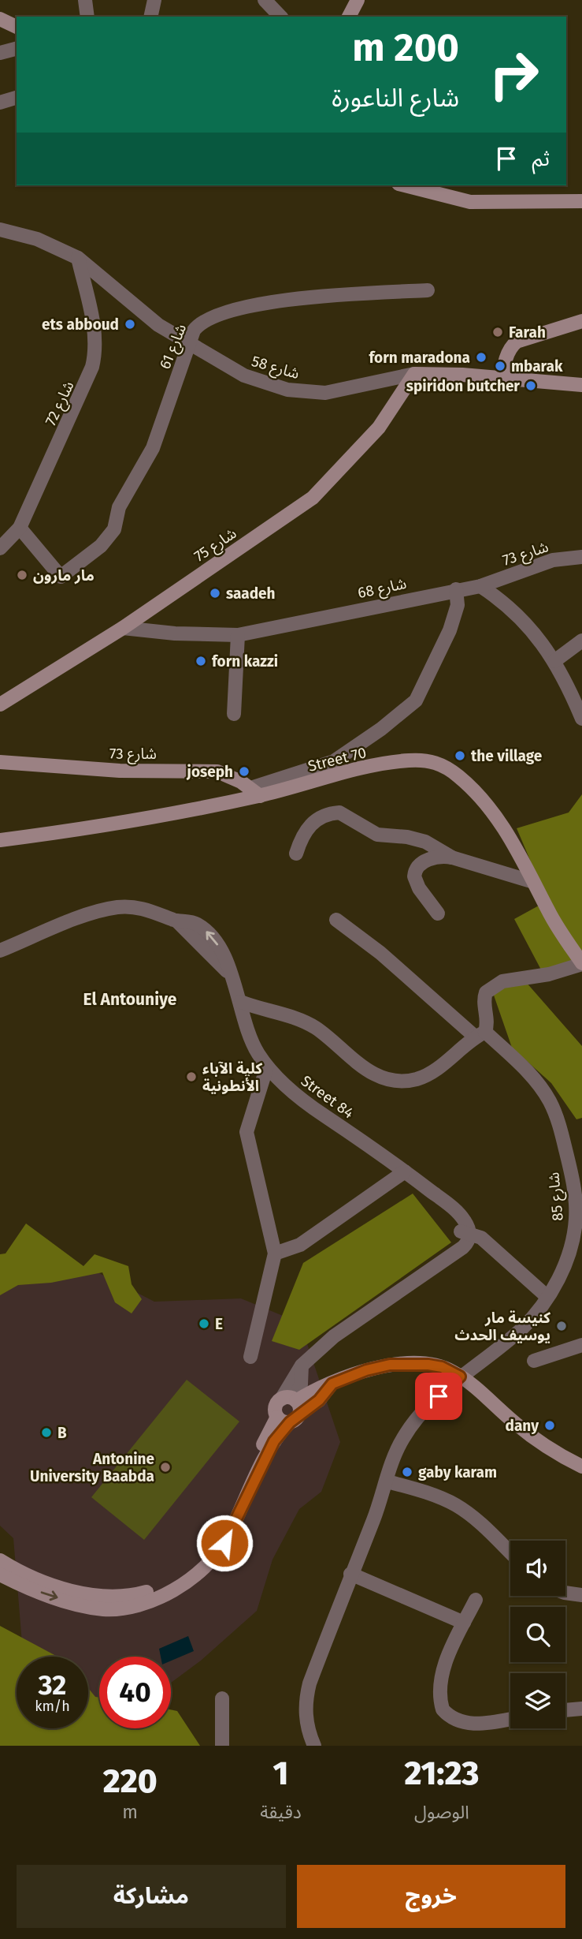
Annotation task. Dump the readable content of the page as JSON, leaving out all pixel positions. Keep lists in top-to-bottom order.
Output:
{
  "streets": {
    "street": [
      "شارع 61",
      "شارع 58",
      "شارع 72",
      "شارع 75",
      "شارع 73",
      "شارع 68",
      "Street 70",
      "Street 84",
      "شارع 85"
    ]
  },
  "crossings": [
    ["شارع 61", "شارع 58"],
    ["شارع 61", "شارع 72"],
    ["شارع 58", "شارع 72"],
    ["شارع 58", "شارع 75"],
    ["شارع 75", "شارع 68"],
    ["شارع 73", "شارع 68"],
    ["شارع 73", "Street 70"]
  ],
  "districts": ["El Antouniye"],
  "places": [
    "ets abboud",
    "Farah",
    "forn maradona",
    "mbarak",
    "spiridon butcher",
    "مار مارون",
    "saadeh",
    "forn kazzi",
    "the village",
    "joseph",
    "كلية الآباء الأنطونية",
    "E",
    "كنيسة مار يوسيف الحدث",
    "dany",
    "B",
    "Antonine University Baabda",
    "gaby karam"
  ],
  "page": {
    "turn": ["200 m", "شارع الناعورة"],
    "then": "ثم",
    "speed": "32 km/h",
    "limit": "40",
    "eta": [
      "21:23",
      "الوصول",
      "1",
      "دقيقة",
      "220",
      "m"
    ],
    "buttons": ["خروج", "مشاركة"]
  }
}
